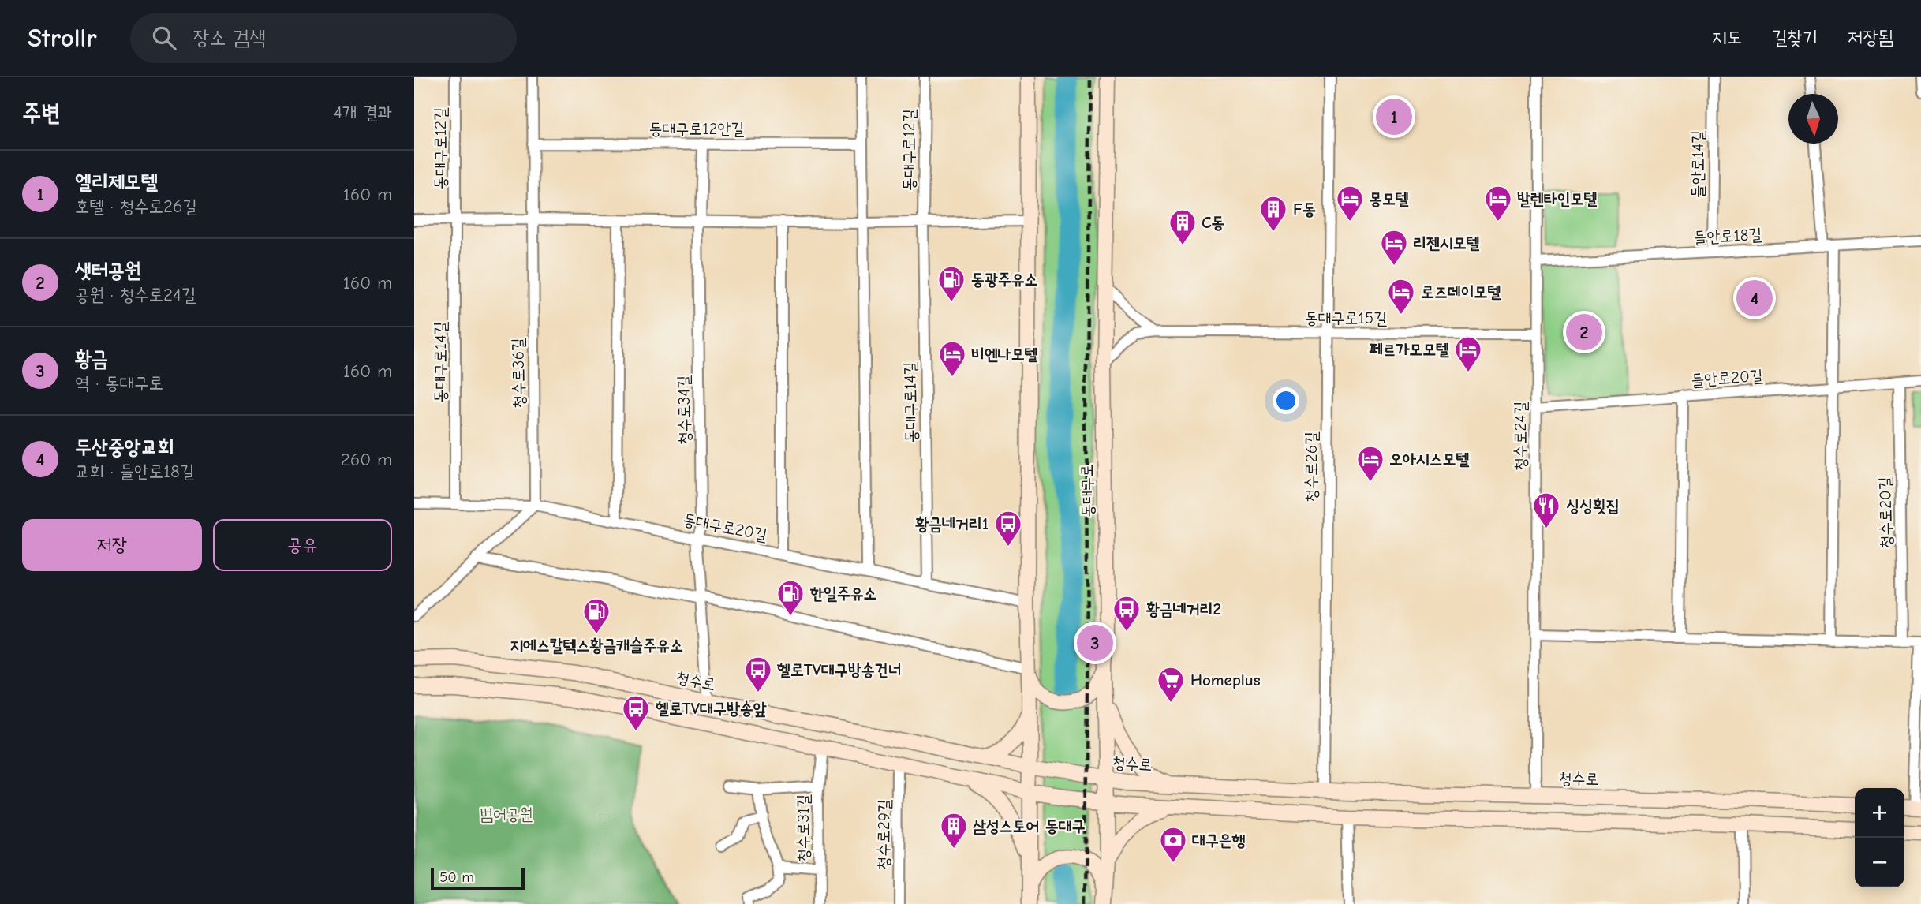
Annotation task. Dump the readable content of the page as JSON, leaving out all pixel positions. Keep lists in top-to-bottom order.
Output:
{
  "streets": {
    "main road": ["동대구로", "청수로"],
    "street": [
      "동대구로12안길",
      "동대구로12길",
      "들안로14길",
      "들안로18길",
      "동대구로15길",
      "동대구로14길",
      "청수로36길",
      "들안로20길",
      "청수로34길",
      "청수로24길",
      "청수로26길",
      "청수로20길",
      "동대구로20길",
      "청수로31길",
      "청수로29길"
    ]
  },
  "crossings": [
    ["동대구로12안길", "청수로36길"],
    ["동대구로12길", "동대구로14길"],
    ["들안로14길", "들안로18길"],
    ["들안로18길", "청수로24길"],
    ["동대구로15길", "청수로24길"],
    ["동대구로15길", "청수로26길"],
    ["동대구로15길", "동대구로"],
    ["동대구로14길", "동대구로20길"],
    ["청수로36길", "동대구로20길"],
    ["들안로20길", "청수로24길"],
    ["들안로20길", "청수로20길"],
    ["청수로34길", "동대구로20길"],
    ["청수로34길", "청수로"],
    ["청수로24길", "청수로"],
    ["청수로26길", "청수로"],
    ["동대구로", "청수로"]
  ],
  "parks": ["범어공원"],
  "places": {
    "hotel": [
      "몽모텔",
      "발렌타인모텔",
      "리젠시모텔",
      "로즈데이모텔",
      "페르가모모텔",
      "비엔나모텔",
      "오아시스모텔"
    ],
    "building": ["F동", "C동", "삼성스토어 동대구"],
    "fuel station": ["동광주유소", "한일주유소", "지에스칼텍스황금캐슬주유소"],
    "restaurant": ["싱싱횟집"],
    "bus stop": [
      "황금네거리1",
      "황금네거리2",
      "헬로TV대구방송건너",
      "헬로TV대구방송앞"
    ],
    "supermarket": ["Homeplus"],
    "bank": ["대구은행"]
  },
  "scale_bar": "50 m",
  "north": "bottom",
  "page": {
    "header": "Strollr",
    "search": "장소 검색",
    "nav": ["지도", "길찾기", "저장됨"],
    "heading": ["주변", "4개 결과"],
    "pins": [
      "1",
      "4",
      "2",
      "3"
    ],
    "list": [
      {
        "mark": "1",
        "name": "엘리제모텔",
        "note": "호텔 · 청수로26길",
        "value": "160 m"
      },
      {
        "mark": "2",
        "name": "샛터공원",
        "note": "공원 · 청수로24길",
        "value": "160 m"
      },
      {
        "mark": "3",
        "name": "황금",
        "note": "역 · 동대구로",
        "value": "160 m"
      },
      {
        "mark": "4",
        "name": "두산중앙교회",
        "note": "교회 · 들안로18길",
        "value": "260 m"
      }
    ],
    "buttons": ["저장", "공유"],
    "map_buttons": ["+", "−"],
    "scale": "50 m"
  }
}
